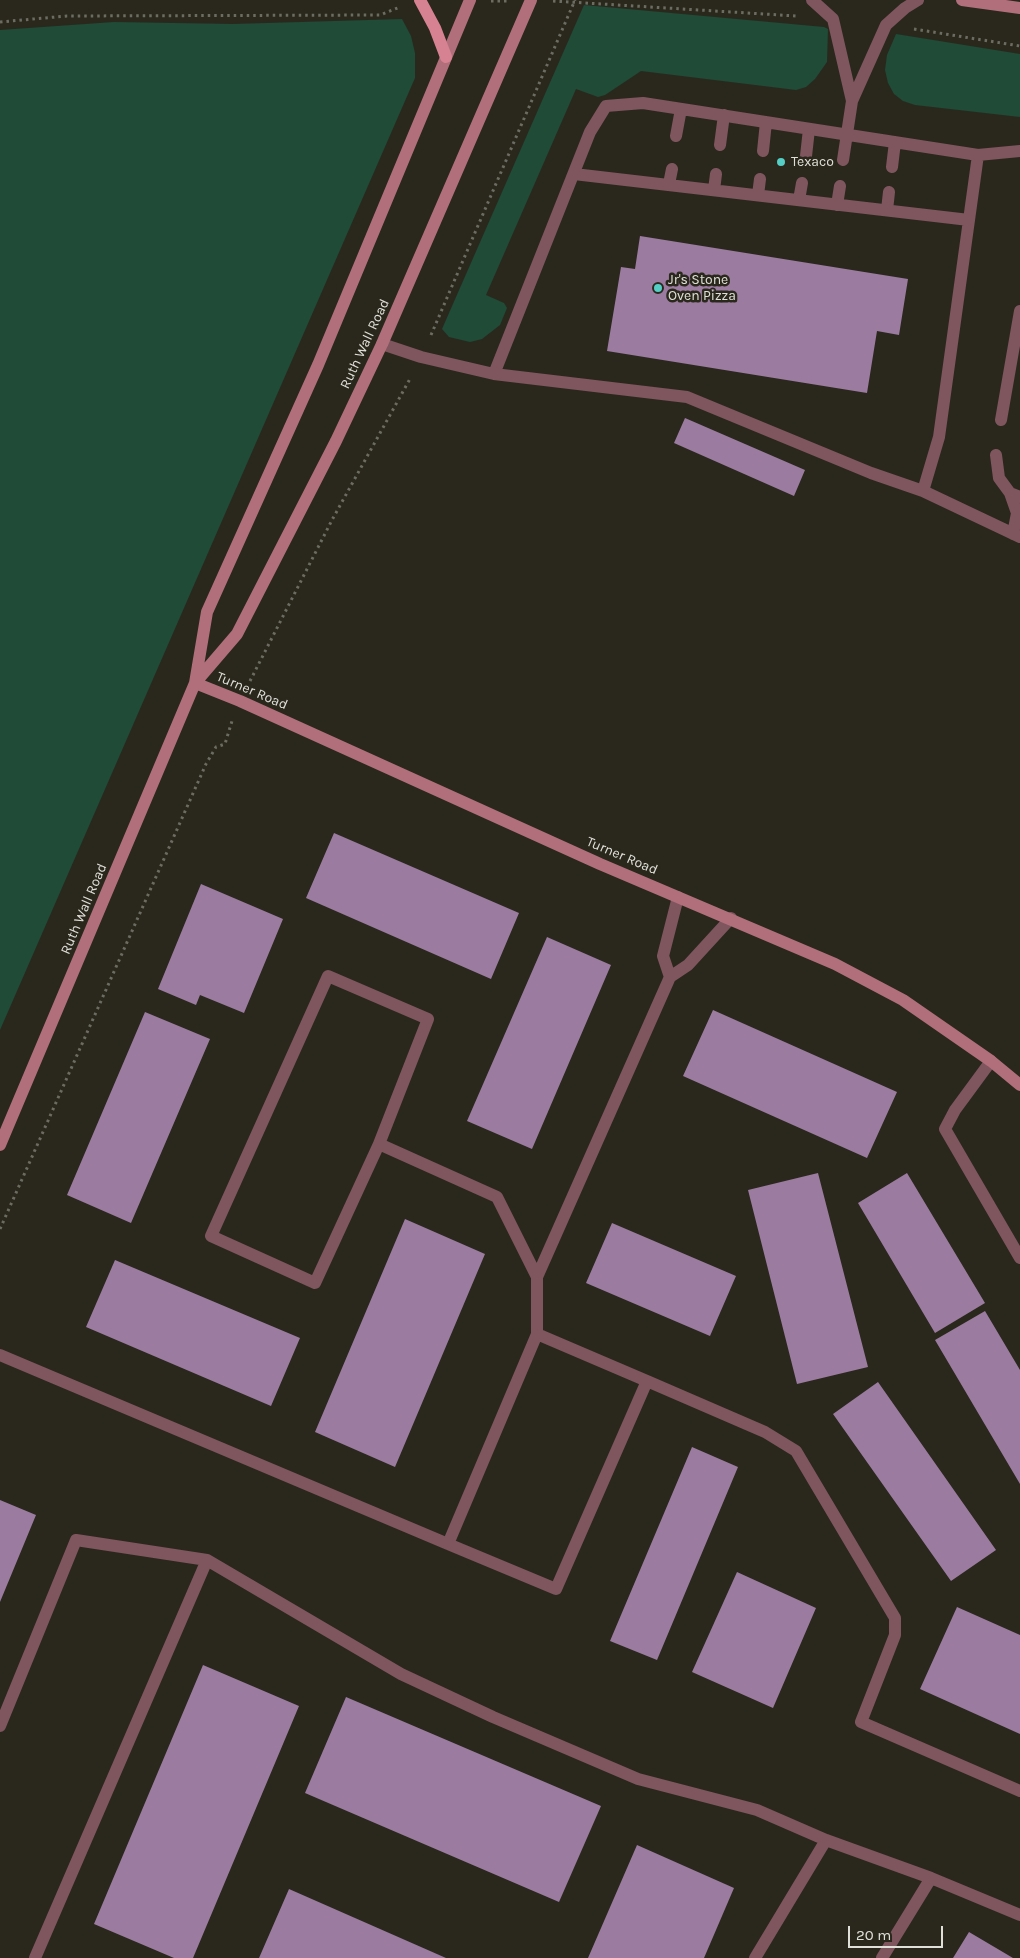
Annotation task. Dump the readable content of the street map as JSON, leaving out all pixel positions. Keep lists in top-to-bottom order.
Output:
{
  "streets": {
    "main road": ["Ruth Wall Road", "Turner Road"]
  },
  "crossings": [
    ["Ruth Wall Road", "Turner Road"]
  ],
  "places": ["Texaco", "Jr's Stone Oven Pizza"],
  "scale_bar": "20 m"
}
